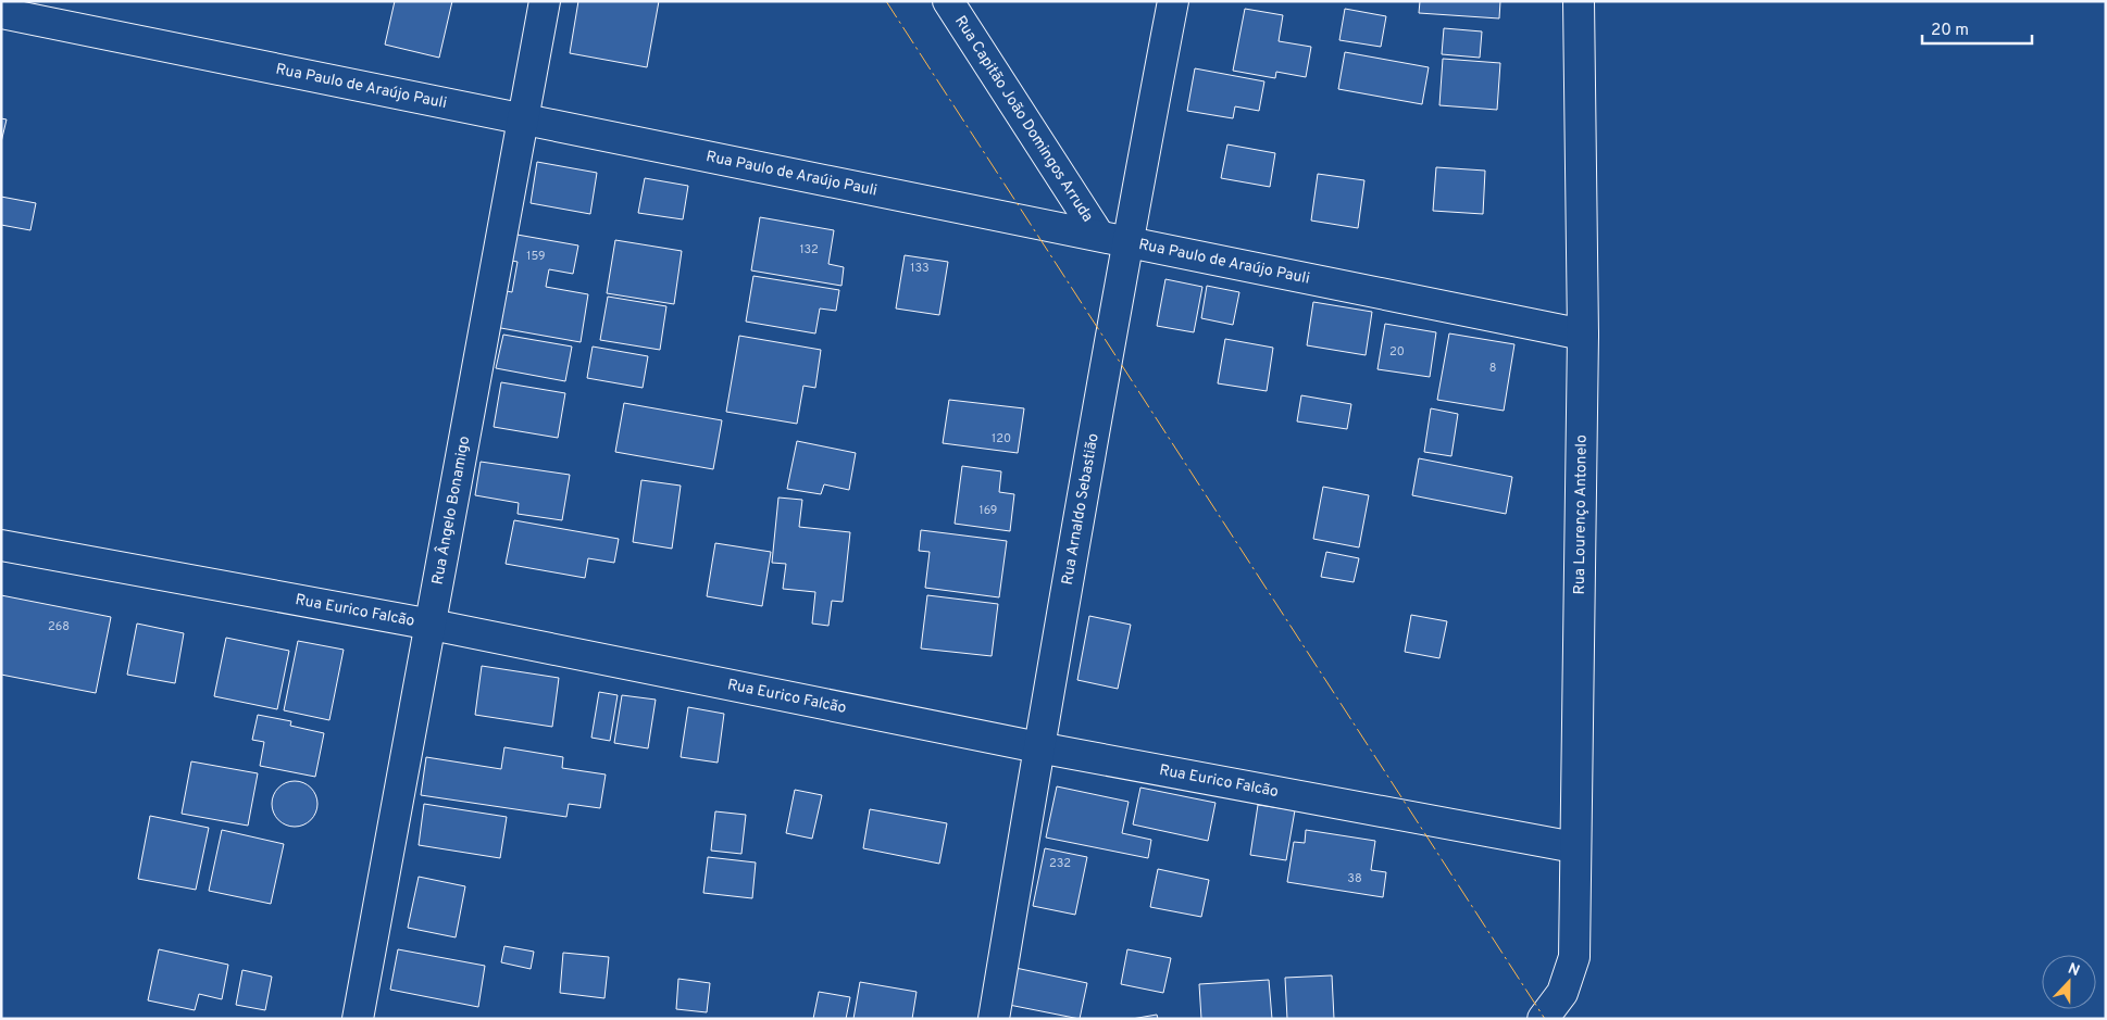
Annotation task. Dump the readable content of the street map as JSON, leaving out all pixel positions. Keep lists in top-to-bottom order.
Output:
{
  "streets": {
    "street": [
      "Rua Paulo de Araújo Pauli",
      "Rua Capitão João Domingos Arruda",
      "Rua Arnaldo Sebastião",
      "Rua Ângelo Bonamigo",
      "Rua Lourenço Antonelo",
      "Rua Eurico Falcão"
    ]
  },
  "crossings": [
    ["Rua Paulo de Araújo Pauli", "Rua Capitão João Domingos Arruda"],
    ["Rua Paulo de Araújo Pauli", "Rua Arnaldo Sebastião"],
    ["Rua Paulo de Araújo Pauli", "Rua Ângelo Bonamigo"],
    ["Rua Paulo de Araújo Pauli", "Rua Lourenço Antonelo"],
    ["Rua Capitão João Domingos Arruda", "Rua Arnaldo Sebastião"],
    ["Rua Arnaldo Sebastião", "Rua Eurico Falcão"],
    ["Rua Ângelo Bonamigo", "Rua Eurico Falcão"],
    ["Rua Lourenço Antonelo", "Rua Eurico Falcão"]
  ],
  "house_numbers": [
    "132",
    "159",
    "133",
    "20",
    "8",
    "120",
    "169",
    "268",
    "232",
    "38"
  ],
  "scale_bar": "20 m",
  "north": "top"
}
